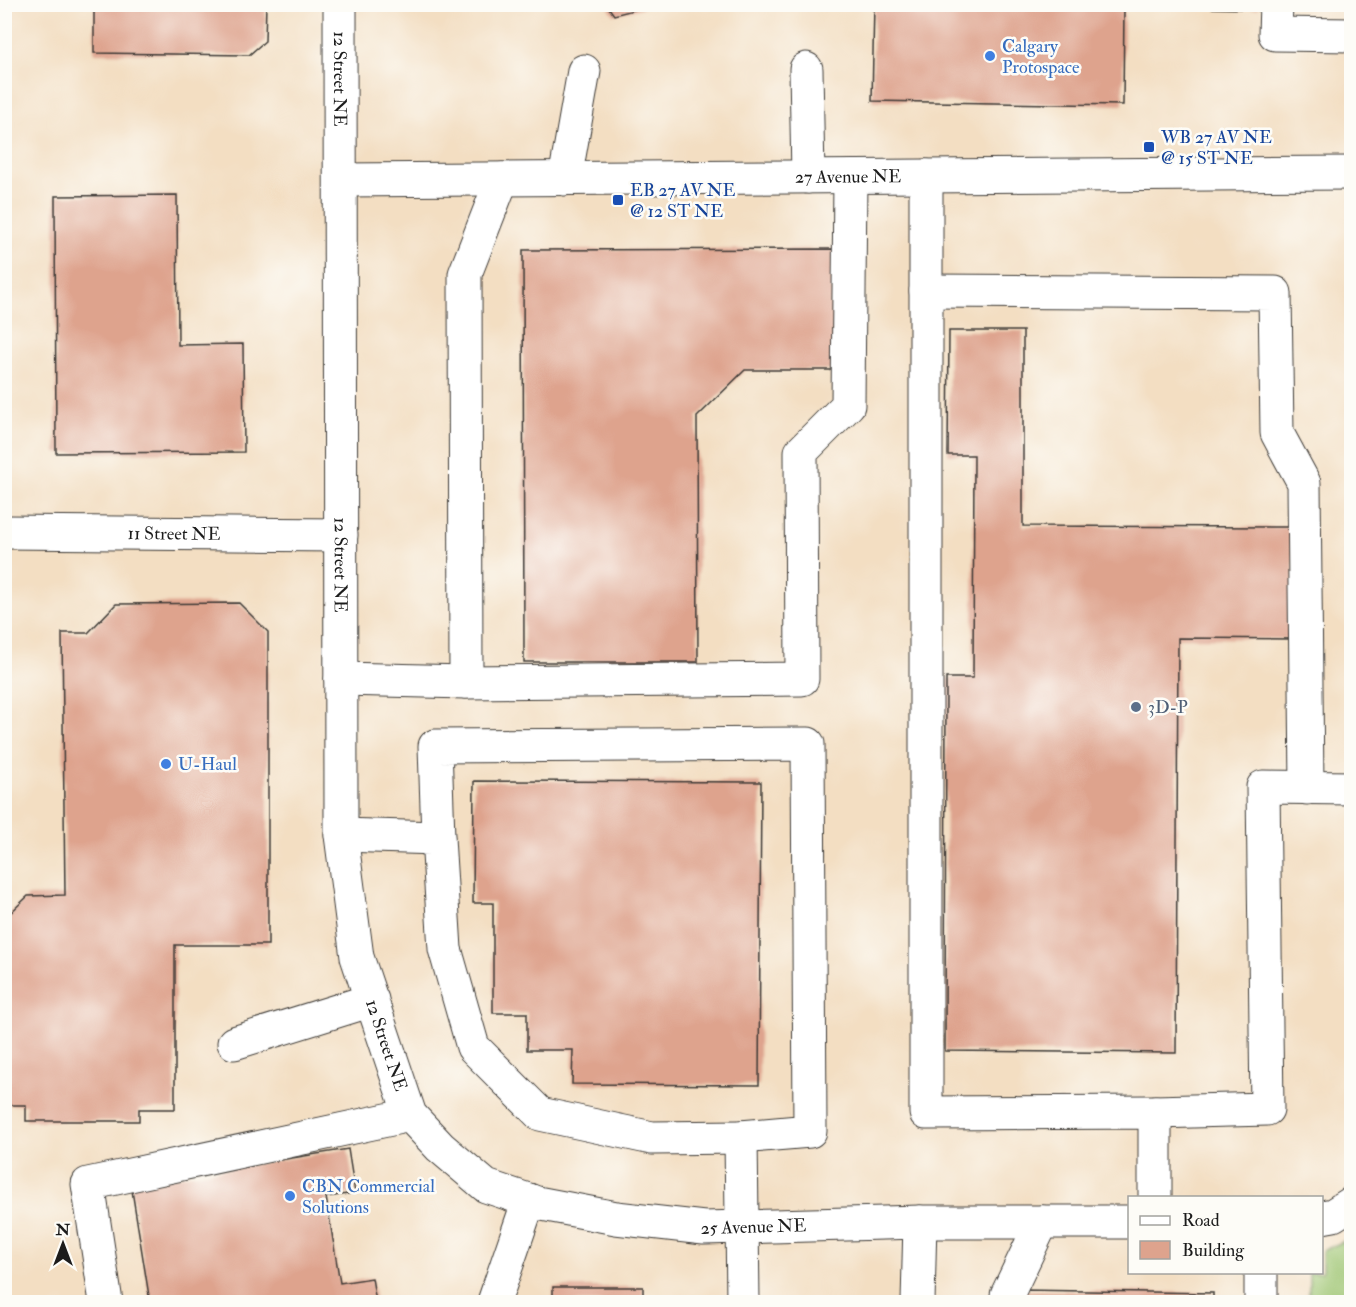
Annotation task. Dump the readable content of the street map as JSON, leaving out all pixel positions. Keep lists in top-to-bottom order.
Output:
{
  "streets": {
    "street": [
      "12 Street NE",
      "27 Avenue NE",
      "11 Street NE",
      "25 Avenue NE"
    ]
  },
  "crossings": [
    ["12 Street NE", "27 Avenue NE"],
    ["12 Street NE", "11 Street NE"],
    ["12 Street NE", "25 Avenue NE"]
  ],
  "places": {
    "other": [
      "Calgary Protospace",
      "3D-P",
      "U-Haul",
      "CBN Commercial Solutions"
    ],
    "transit": ["WB 27 AV NE @ 15 ST NE", "EB 27 AV NE @ 12 ST NE"]
  },
  "legend": ["Road", "Building"],
  "north": "top"
}
